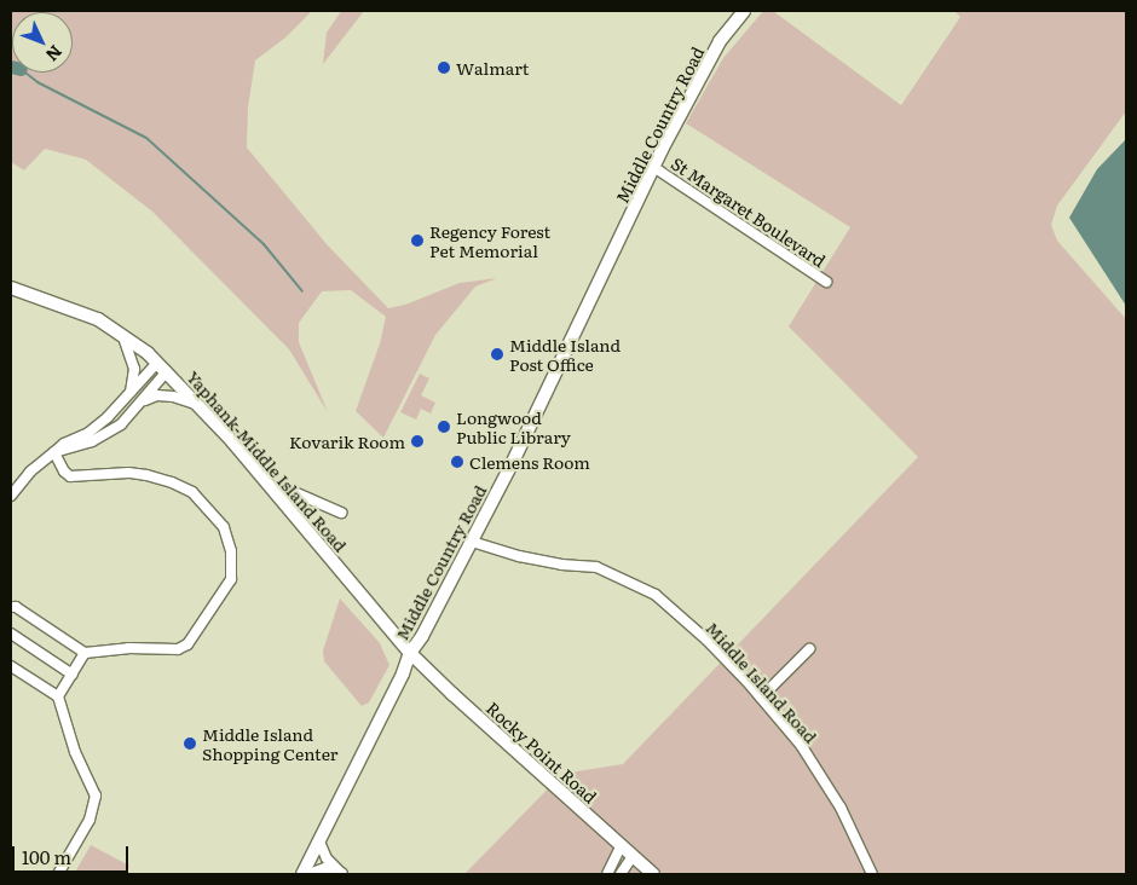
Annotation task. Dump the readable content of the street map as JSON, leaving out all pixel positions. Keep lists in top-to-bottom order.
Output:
{
  "streets": {
    "main road": ["Middle Country Road", "Yaphank-Middle Island Road", "Rocky Point Road"],
    "street": ["St Margaret Boulevard", "Middle Island Road"]
  },
  "crossings": [
    ["Middle Country Road", "St Margaret Boulevard"],
    ["Middle Country Road", "Yaphank-Middle Island Road"],
    ["Middle Country Road", "Middle Island Road"],
    ["Middle Country Road", "Rocky Point Road"],
    ["Yaphank-Middle Island Road", "Rocky Point Road"]
  ],
  "places": [
    "Walmart",
    "Regency Forest Pet Memorial",
    "Middle Island Post Office",
    "Longwood Public Library",
    "Kovarik Room",
    "Clemens Room",
    "Middle Island Shopping Center"
  ],
  "scale_bar": "100 m",
  "north": "bottom right"
}
